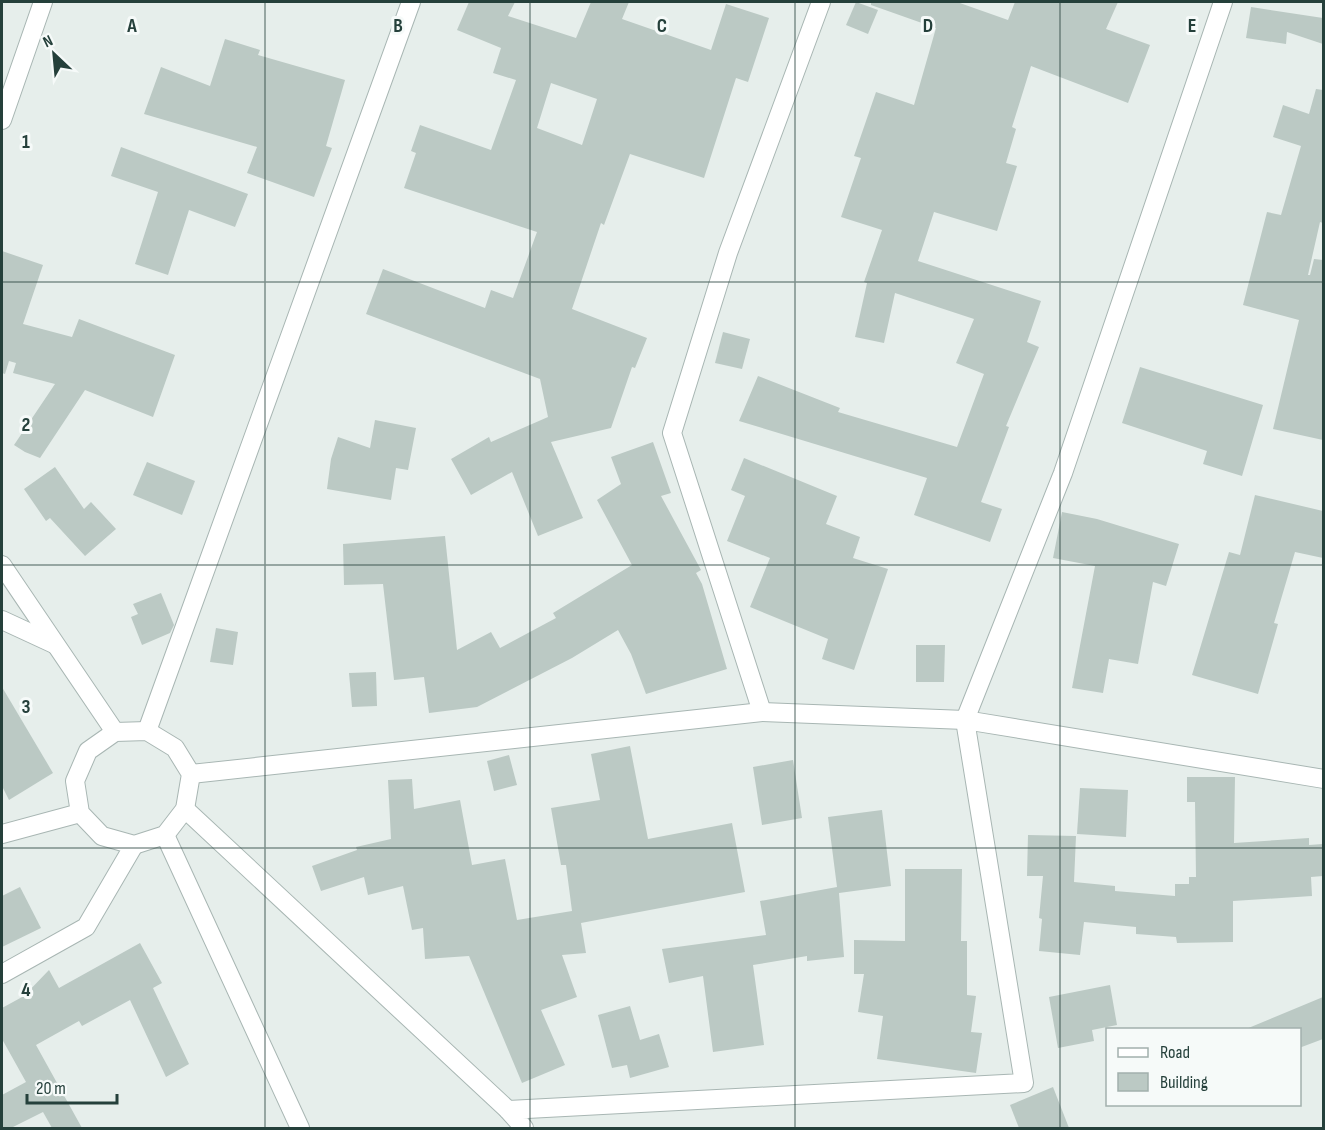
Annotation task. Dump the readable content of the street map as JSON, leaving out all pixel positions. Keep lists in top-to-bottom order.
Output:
{
  "legend": ["Road", "Building"],
  "scale_bar": "20 m",
  "north": "top left",
  "grid": {
    "columns": [
      "A",
      "B",
      "C",
      "D",
      "E"
    ],
    "rows": [
      "1",
      "2",
      "3",
      "4"
    ]
  }
}
